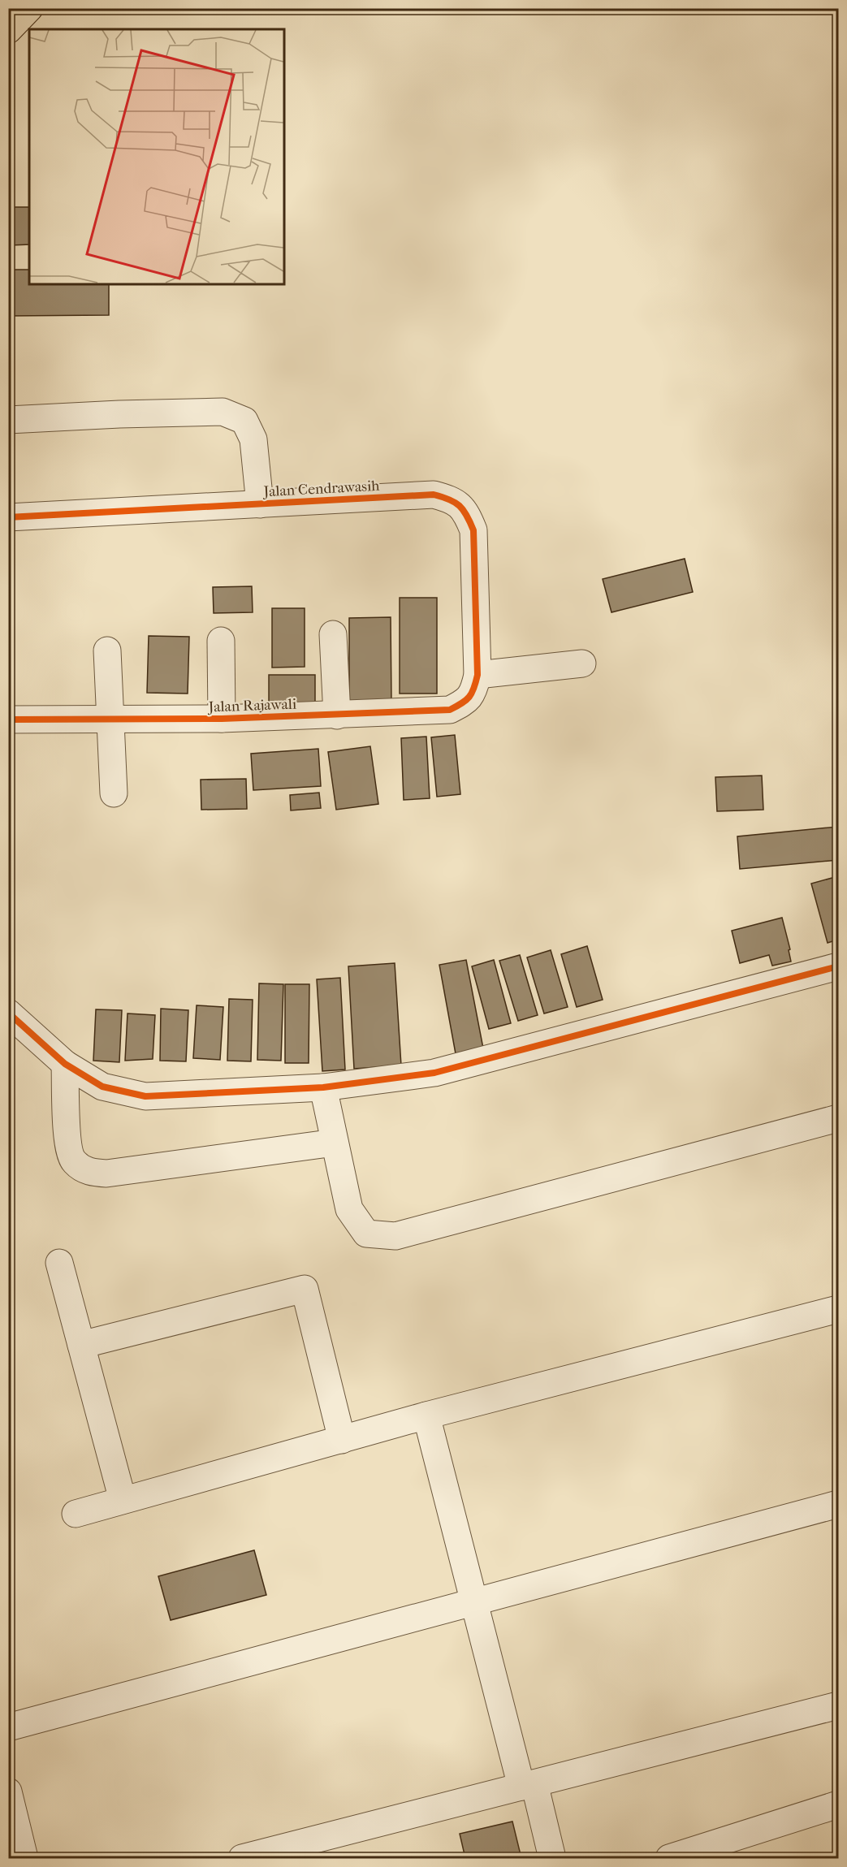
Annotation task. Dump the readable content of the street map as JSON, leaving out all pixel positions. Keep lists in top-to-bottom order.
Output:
{
  "streets": {
    "street": ["Jalan Cendrawasih", "Jalan Rajawali"]
  },
  "crossings": [
    ["Jalan Cendrawasih", "Jalan Rajawali"]
  ]
}
